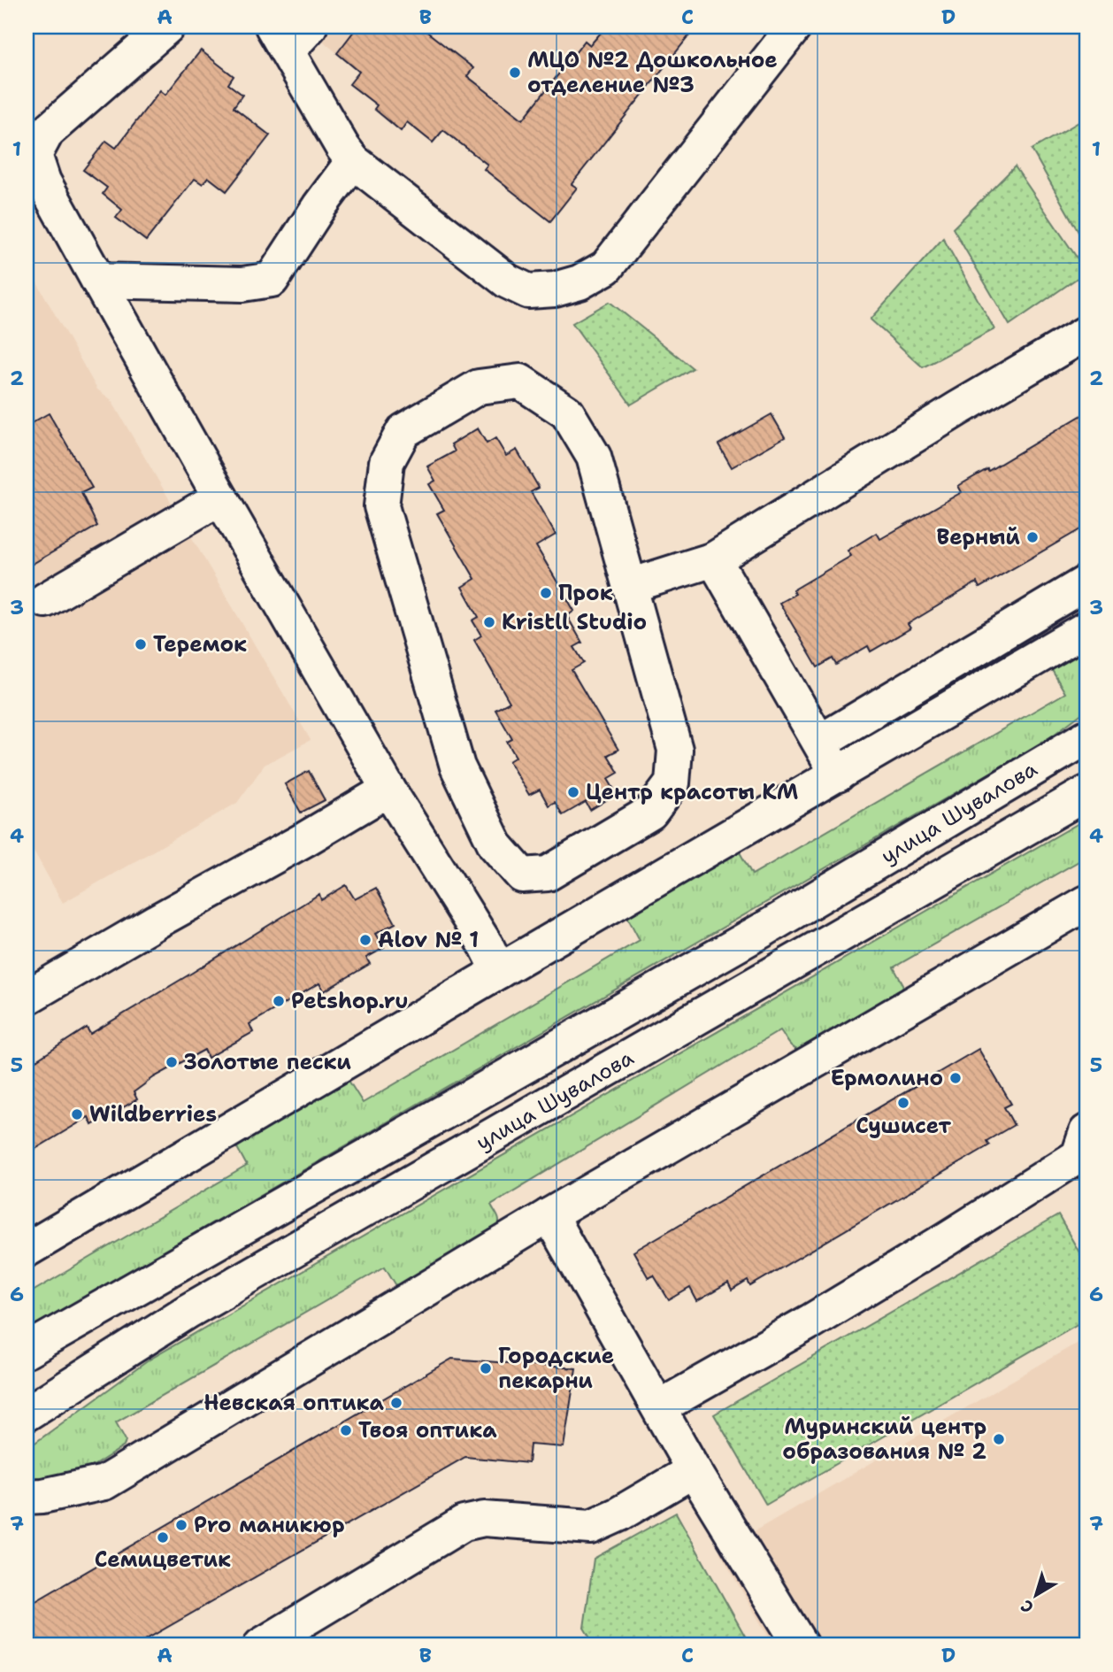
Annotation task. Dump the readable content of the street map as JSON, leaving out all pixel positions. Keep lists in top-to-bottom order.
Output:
{
  "streets": {
    "street": ["улица Шувалова"]
  },
  "places": [
    "МЦО №2 Дошкольное отделение №3",
    "Верный",
    "Прок",
    "Kristll Studio",
    "Теремок",
    "Центр красоты КМ",
    "Alov № 1",
    "Petshop.ru",
    "Золотые пески",
    "Ермолино",
    "Сушисет",
    "Wildberries",
    "Городские пекарни",
    "Невская оптика",
    "Твоя оптика",
    "Муринский центр образования № 2",
    "Pro маникюр",
    "Семицветик"
  ],
  "north": "bottom left",
  "grid": {
    "columns": [
      "A",
      "B",
      "C",
      "D"
    ],
    "rows": [
      "1",
      "2",
      "3",
      "4",
      "5",
      "6",
      "7"
    ]
  }
}
